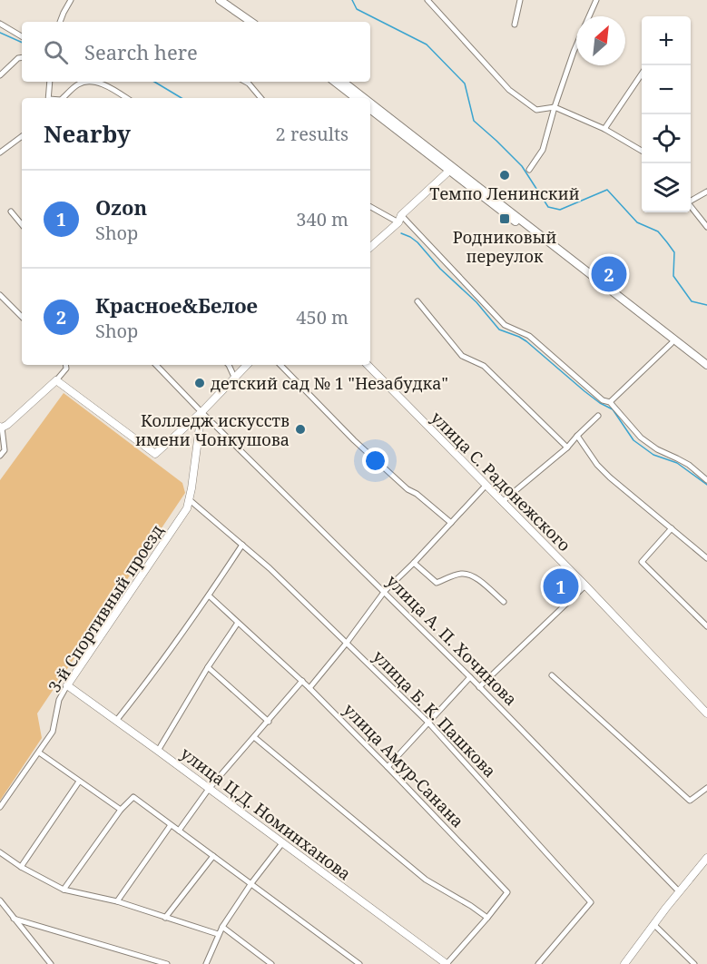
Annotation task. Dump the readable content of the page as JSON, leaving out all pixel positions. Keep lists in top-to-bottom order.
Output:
{
  "streets": {
    "street": [
      "улица С. Радонежского",
      "3-й Спортивный проезд",
      "улица А. П. Хочинова",
      "улица Б. К. Пашкова",
      "улица Амур-Санана",
      "улица Ц.Д. Номинханова"
    ]
  },
  "crossings": [
    ["3-й Спортивный проезд", "улица А. П. Хочинова"],
    ["3-й Спортивный проезд", "улица Б. К. Пашкова"],
    ["3-й Спортивный проезд", "улица Ц.Д. Номинханова"],
    ["улица Амур-Санана", "улица Ц.Д. Номинханова"]
  ],
  "places": {
    "other": ["Темпо Ленинский", "детский сад № 1 \"Незабудка\"", "Колледж искусств имени Чонкушова"],
    "transit": ["Родниковый переулок"]
  },
  "north": "top right",
  "page": {
    "map_buttons": ["+", "−"],
    "search": "Search here",
    "heading": ["Nearby", "2 results"],
    "list": [
      {
        "mark": "1",
        "name": "Ozon",
        "note": "Shop",
        "value": "340 m"
      },
      {
        "mark": "2",
        "name": "Красное&Белое",
        "note": "Shop",
        "value": "450 m"
      }
    ],
    "pins": ["2", "1"]
  }
}
